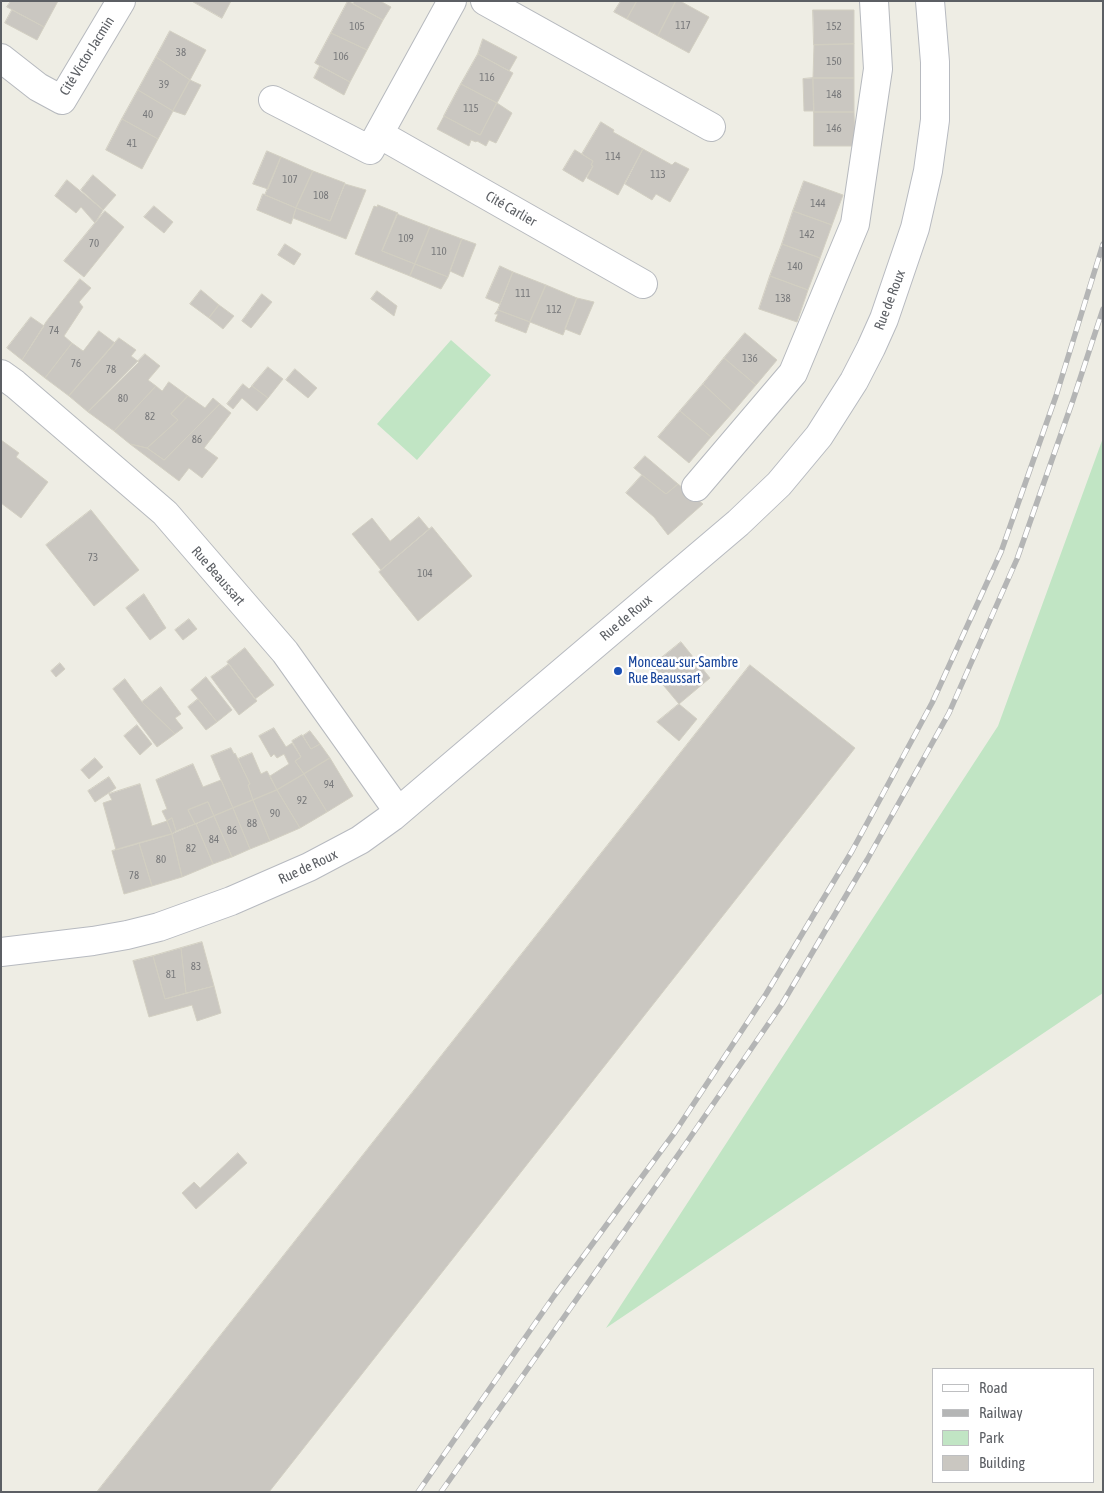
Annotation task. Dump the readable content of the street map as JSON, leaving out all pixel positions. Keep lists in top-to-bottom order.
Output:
{
  "streets": {
    "street": [
      "Cité Victor Jacmin",
      "Cité Carlier",
      "Rue de Roux",
      "Rue Beaussart"
    ]
  },
  "crossings": [
    ["Rue de Roux", "Rue Beaussart"]
  ],
  "places": ["Monceau-sur-Sambre Rue Beaussart"],
  "house_numbers": [
    "117",
    "105",
    "152",
    "38",
    "106",
    "150",
    "116",
    "39",
    "148",
    "115",
    "40",
    "146",
    "41",
    "114",
    "113",
    "107",
    "108",
    "144",
    "142",
    "109",
    "70",
    "110",
    "140",
    "111",
    "138",
    "112",
    "74",
    "136",
    "76",
    "78",
    "80",
    "82",
    "86",
    "73",
    "104",
    "94",
    "92",
    "90",
    "88",
    "86",
    "84",
    "82",
    "80",
    "78",
    "83",
    "81"
  ],
  "legend": [
    "Road",
    "Railway",
    "Park",
    "Building"
  ]
}
